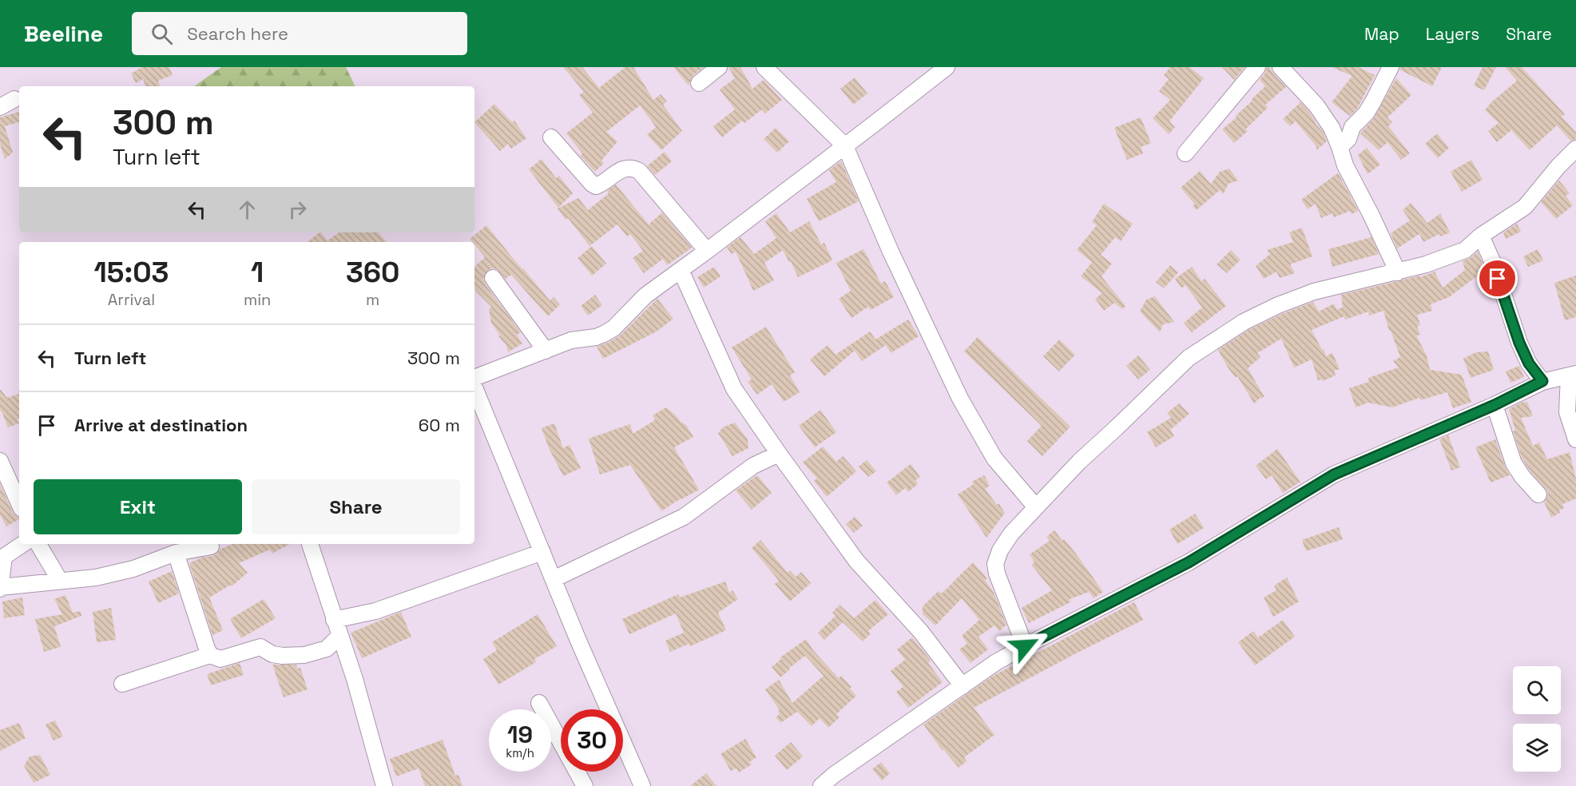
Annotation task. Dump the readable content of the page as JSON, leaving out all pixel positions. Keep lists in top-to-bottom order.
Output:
{
  "page": {
    "header": "Beeline",
    "search": "Search here",
    "nav": ["Map", "Layers", "Share"],
    "turn": ["300 m", "Turn left"],
    "eta": [
      "15:03",
      "Arrival",
      "1",
      "min",
      "360",
      "m"
    ],
    "list": [
      {
        "name": "Turn left",
        "value": "300 m"
      },
      {
        "name": "Arrive at destination",
        "value": "60 m"
      }
    ],
    "buttons": ["Exit", "Share"],
    "speed": "19 km/h",
    "limit": "30"
  }
}
